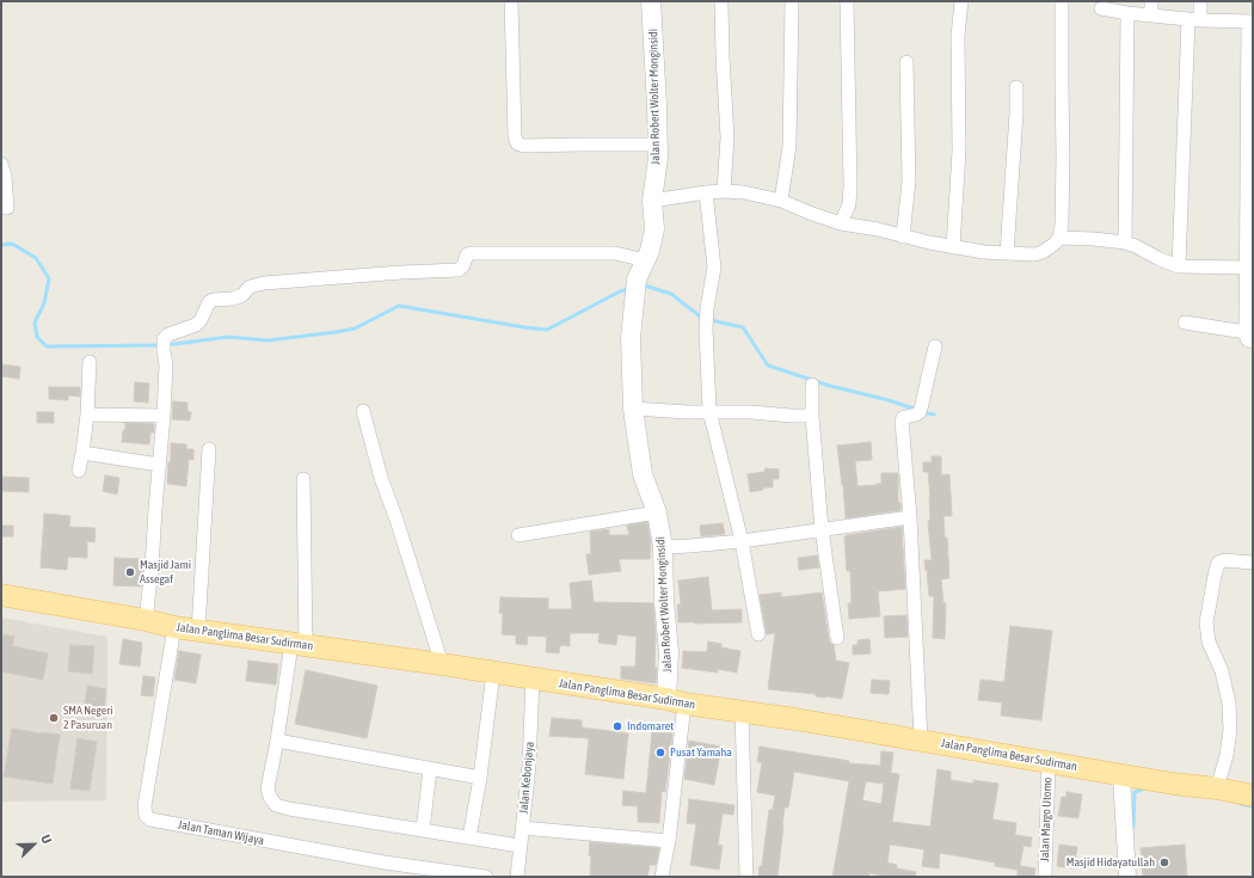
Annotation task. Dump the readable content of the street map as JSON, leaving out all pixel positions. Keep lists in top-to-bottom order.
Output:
{
  "streets": {
    "main road": ["Jalan Robert Wolter Monginsidi", "Jalan Panglima Besar Sudirman"],
    "street": ["Jalan Kebonjaya", "Jalan Margo Utomo", "Jalan Taman Wijaya"]
  },
  "crossings": [
    ["Jalan Robert Wolter Monginsidi", "Jalan Panglima Besar Sudirman"],
    ["Jalan Panglima Besar Sudirman", "Jalan Kebonjaya"],
    ["Jalan Panglima Besar Sudirman", "Jalan Margo Utomo"],
    ["Jalan Panglima Besar Sudirman", "Jalan Taman Wijaya"]
  ],
  "places": [
    "Masjid Jami Assegaf",
    "SMA Negeri 2 Pasuruan",
    "Indomaret",
    "Pusat Yamaha",
    "Masjid Hidayatullah"
  ],
  "north": "top right"
}
